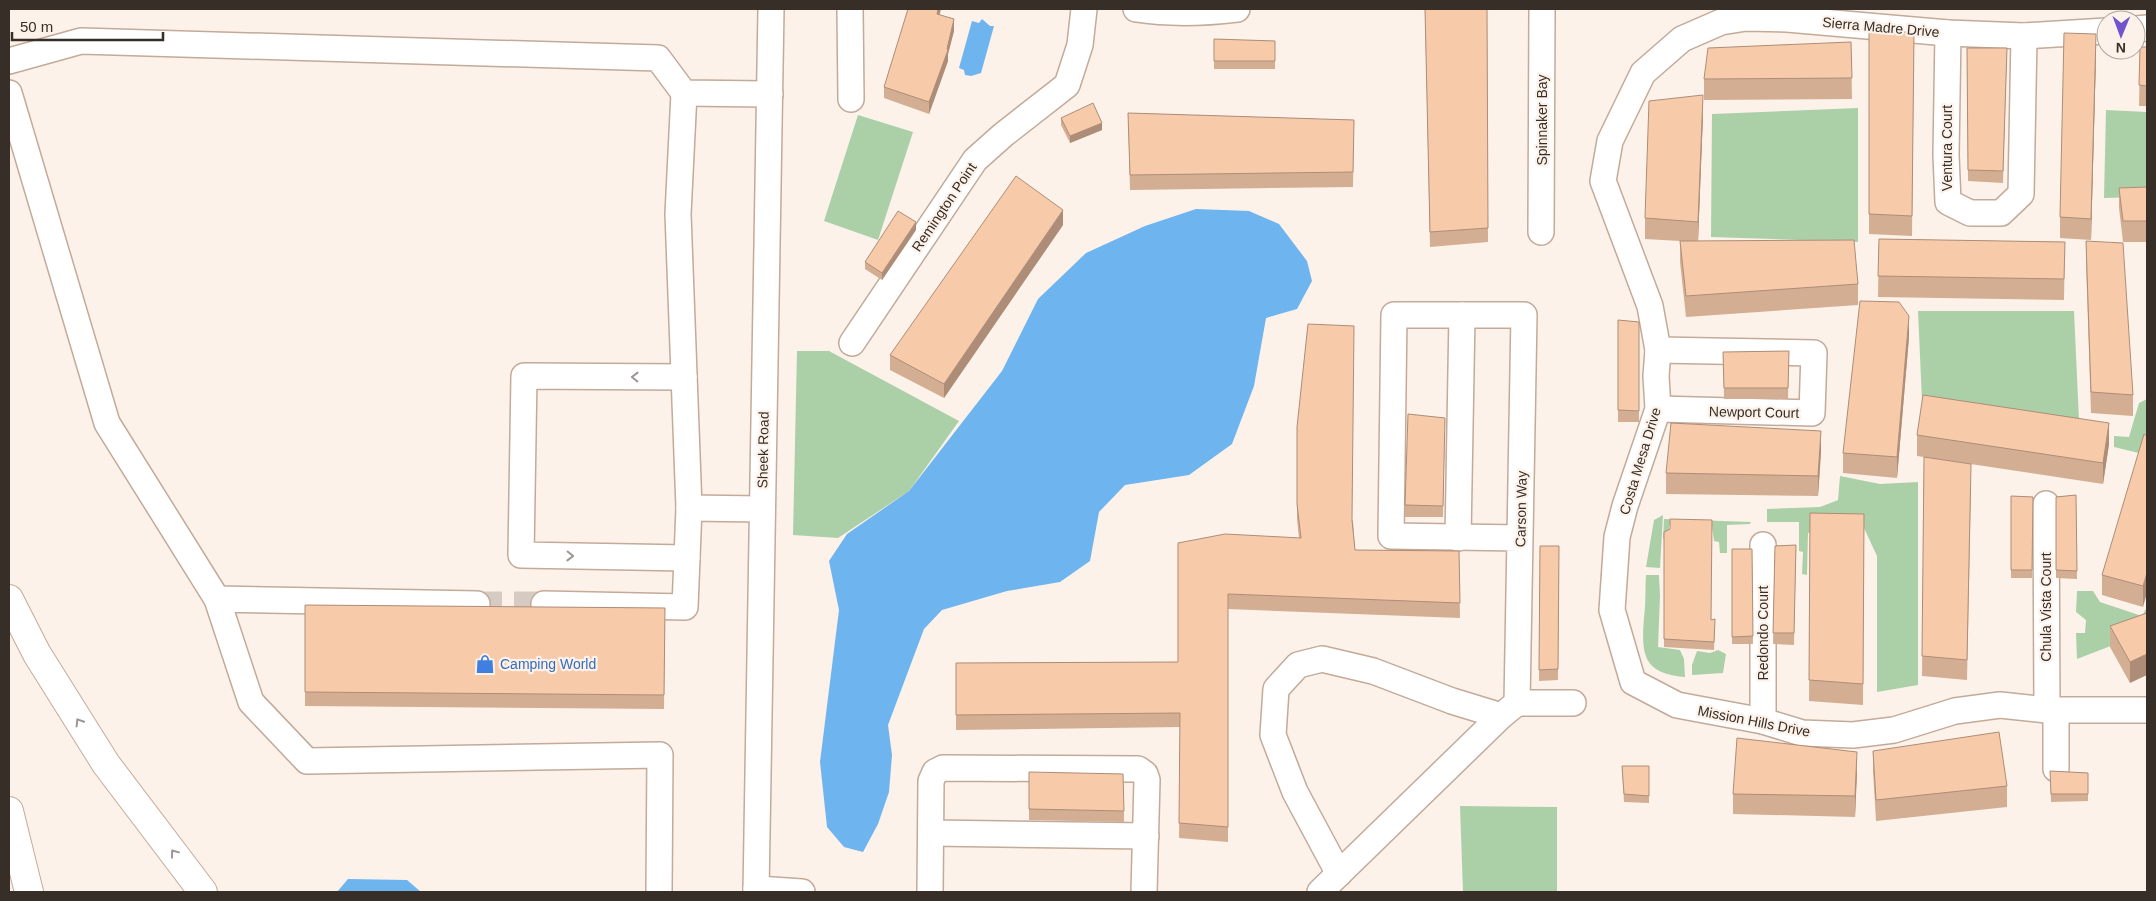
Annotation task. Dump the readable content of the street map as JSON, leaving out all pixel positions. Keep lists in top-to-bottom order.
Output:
{
  "streets": {
    "street": [
      "Sierra Madre Drive",
      "Spinnaker Bay",
      "Ventura Court",
      "Remington Point",
      "Newport Court",
      "Sheek Road",
      "Costa Mesa Drive",
      "Carson Way",
      "Chula Vista Court",
      "Redondo Court",
      "Mission Hills Drive"
    ]
  },
  "crossings": [
    ["Sierra Madre Drive", "Ventura Court"],
    ["Sierra Madre Drive", "Costa Mesa Drive"],
    ["Newport Court", "Costa Mesa Drive"],
    ["Costa Mesa Drive", "Mission Hills Drive"],
    ["Chula Vista Court", "Mission Hills Drive"],
    ["Redondo Court", "Mission Hills Drive"]
  ],
  "places": {
    "shop": ["Camping World"]
  },
  "scale_bar": "50 m",
  "north": "bottom"
}
